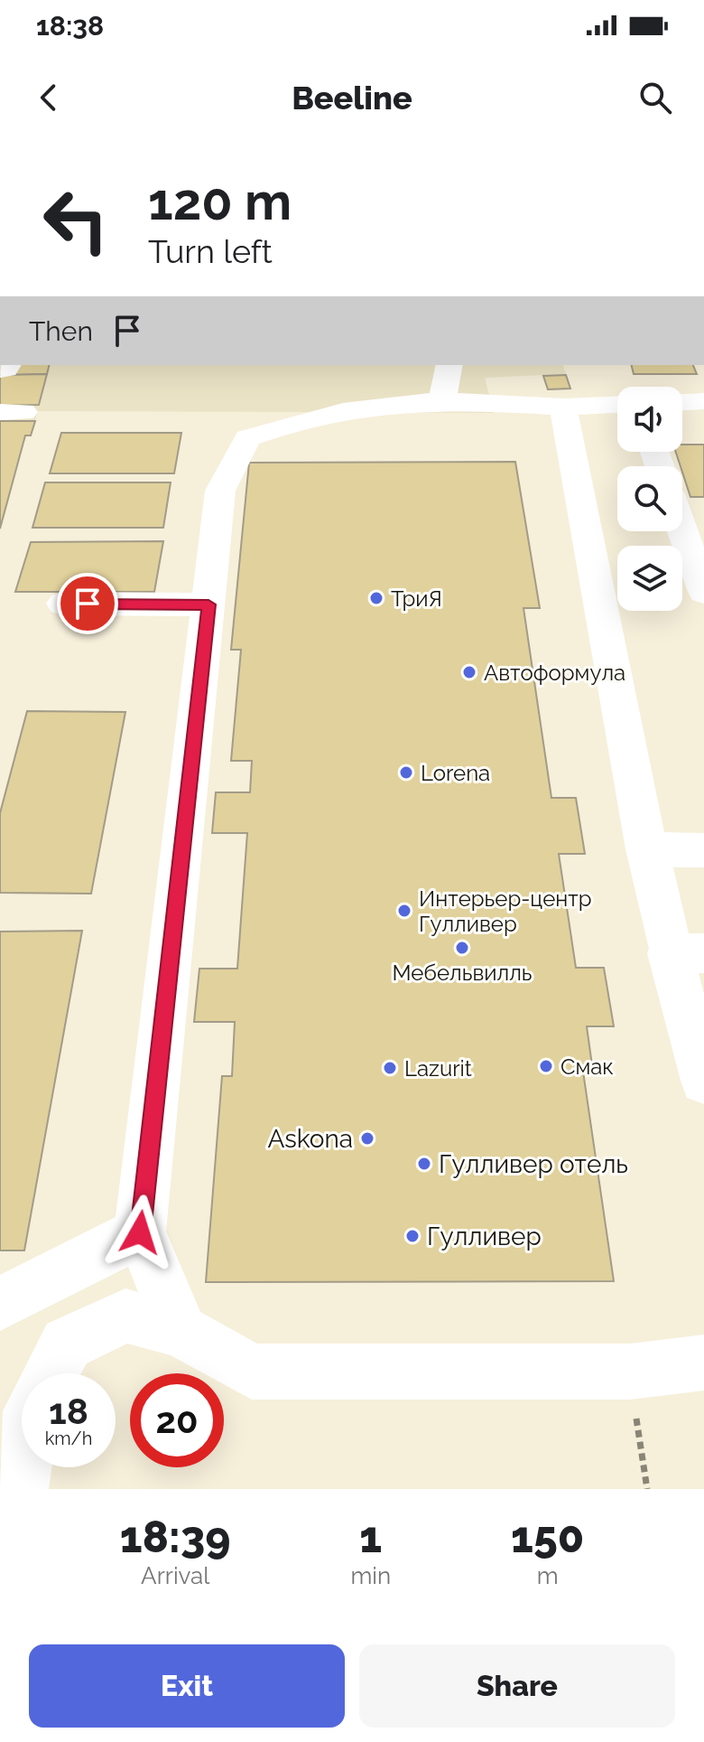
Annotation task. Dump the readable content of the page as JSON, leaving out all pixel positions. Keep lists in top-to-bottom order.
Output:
{
  "places": [
    "ТриЯ",
    "Автоформула",
    "Lorena",
    "Интерьер-центр Гулливер",
    "Мебельвилль",
    "Смак",
    "Lazurit",
    "Askona",
    "Гулливер отель",
    "Гулливер"
  ],
  "page": {
    "status": "18:38",
    "header": "Beeline",
    "turn": ["120 m", "Turn left"],
    "then": "Then",
    "speed": "18 km/h",
    "limit": "20",
    "eta": [
      "18:39",
      "Arrival",
      "1",
      "min",
      "150",
      "m"
    ],
    "buttons": ["Exit", "Share"]
  }
}
